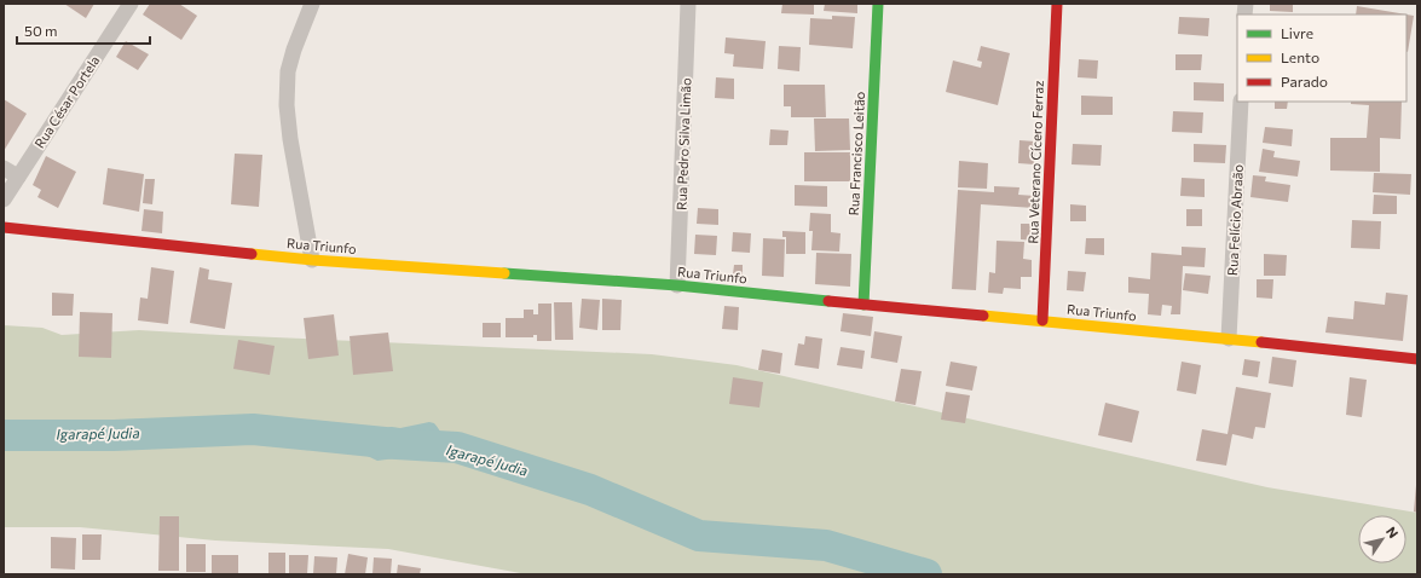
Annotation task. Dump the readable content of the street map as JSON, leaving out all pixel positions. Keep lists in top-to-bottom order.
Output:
{
  "streets": {
    "street": [
      "Rua César Portela",
      "Rua Pedro Silva Limão",
      "Rua Francisco Leitão",
      "Rua Veterano Cícero Ferraz",
      "Rua Felício Abraão",
      "Rua Triunfo"
    ]
  },
  "crossings": [
    ["Rua Pedro Silva Limão", "Rua Triunfo"],
    ["Rua Francisco Leitão", "Rua Triunfo"],
    ["Rua Veterano Cícero Ferraz", "Rua Triunfo"],
    ["Rua Felício Abraão", "Rua Triunfo"]
  ],
  "water": ["Igarapé Judia"],
  "legend": ["Livre", "Lento", "Parado"],
  "scale_bar": "50 m",
  "north": "top right"
}
